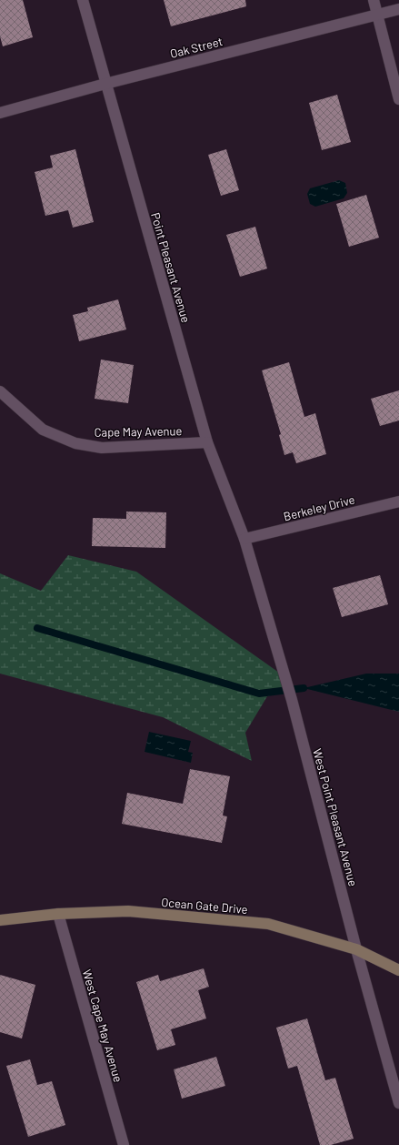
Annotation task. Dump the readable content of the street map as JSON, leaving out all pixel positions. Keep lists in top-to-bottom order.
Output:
{
  "streets": {
    "main road": ["Ocean Gate Drive"],
    "street": [
      "Oak Street",
      "Point Pleasant Avenue",
      "Cape May Avenue",
      "Berkeley Drive",
      "West Point Pleasant Avenue",
      "West Cape May Avenue"
    ]
  },
  "crossings": [
    ["Oak Street", "Point Pleasant Avenue"],
    ["Point Pleasant Avenue", "Cape May Avenue"],
    ["Point Pleasant Avenue", "Berkeley Drive"],
    ["Point Pleasant Avenue", "West Point Pleasant Avenue"],
    ["Berkeley Drive", "West Point Pleasant Avenue"],
    ["West Point Pleasant Avenue", "Ocean Gate Drive"],
    ["Ocean Gate Drive", "West Cape May Avenue"]
  ]
}
